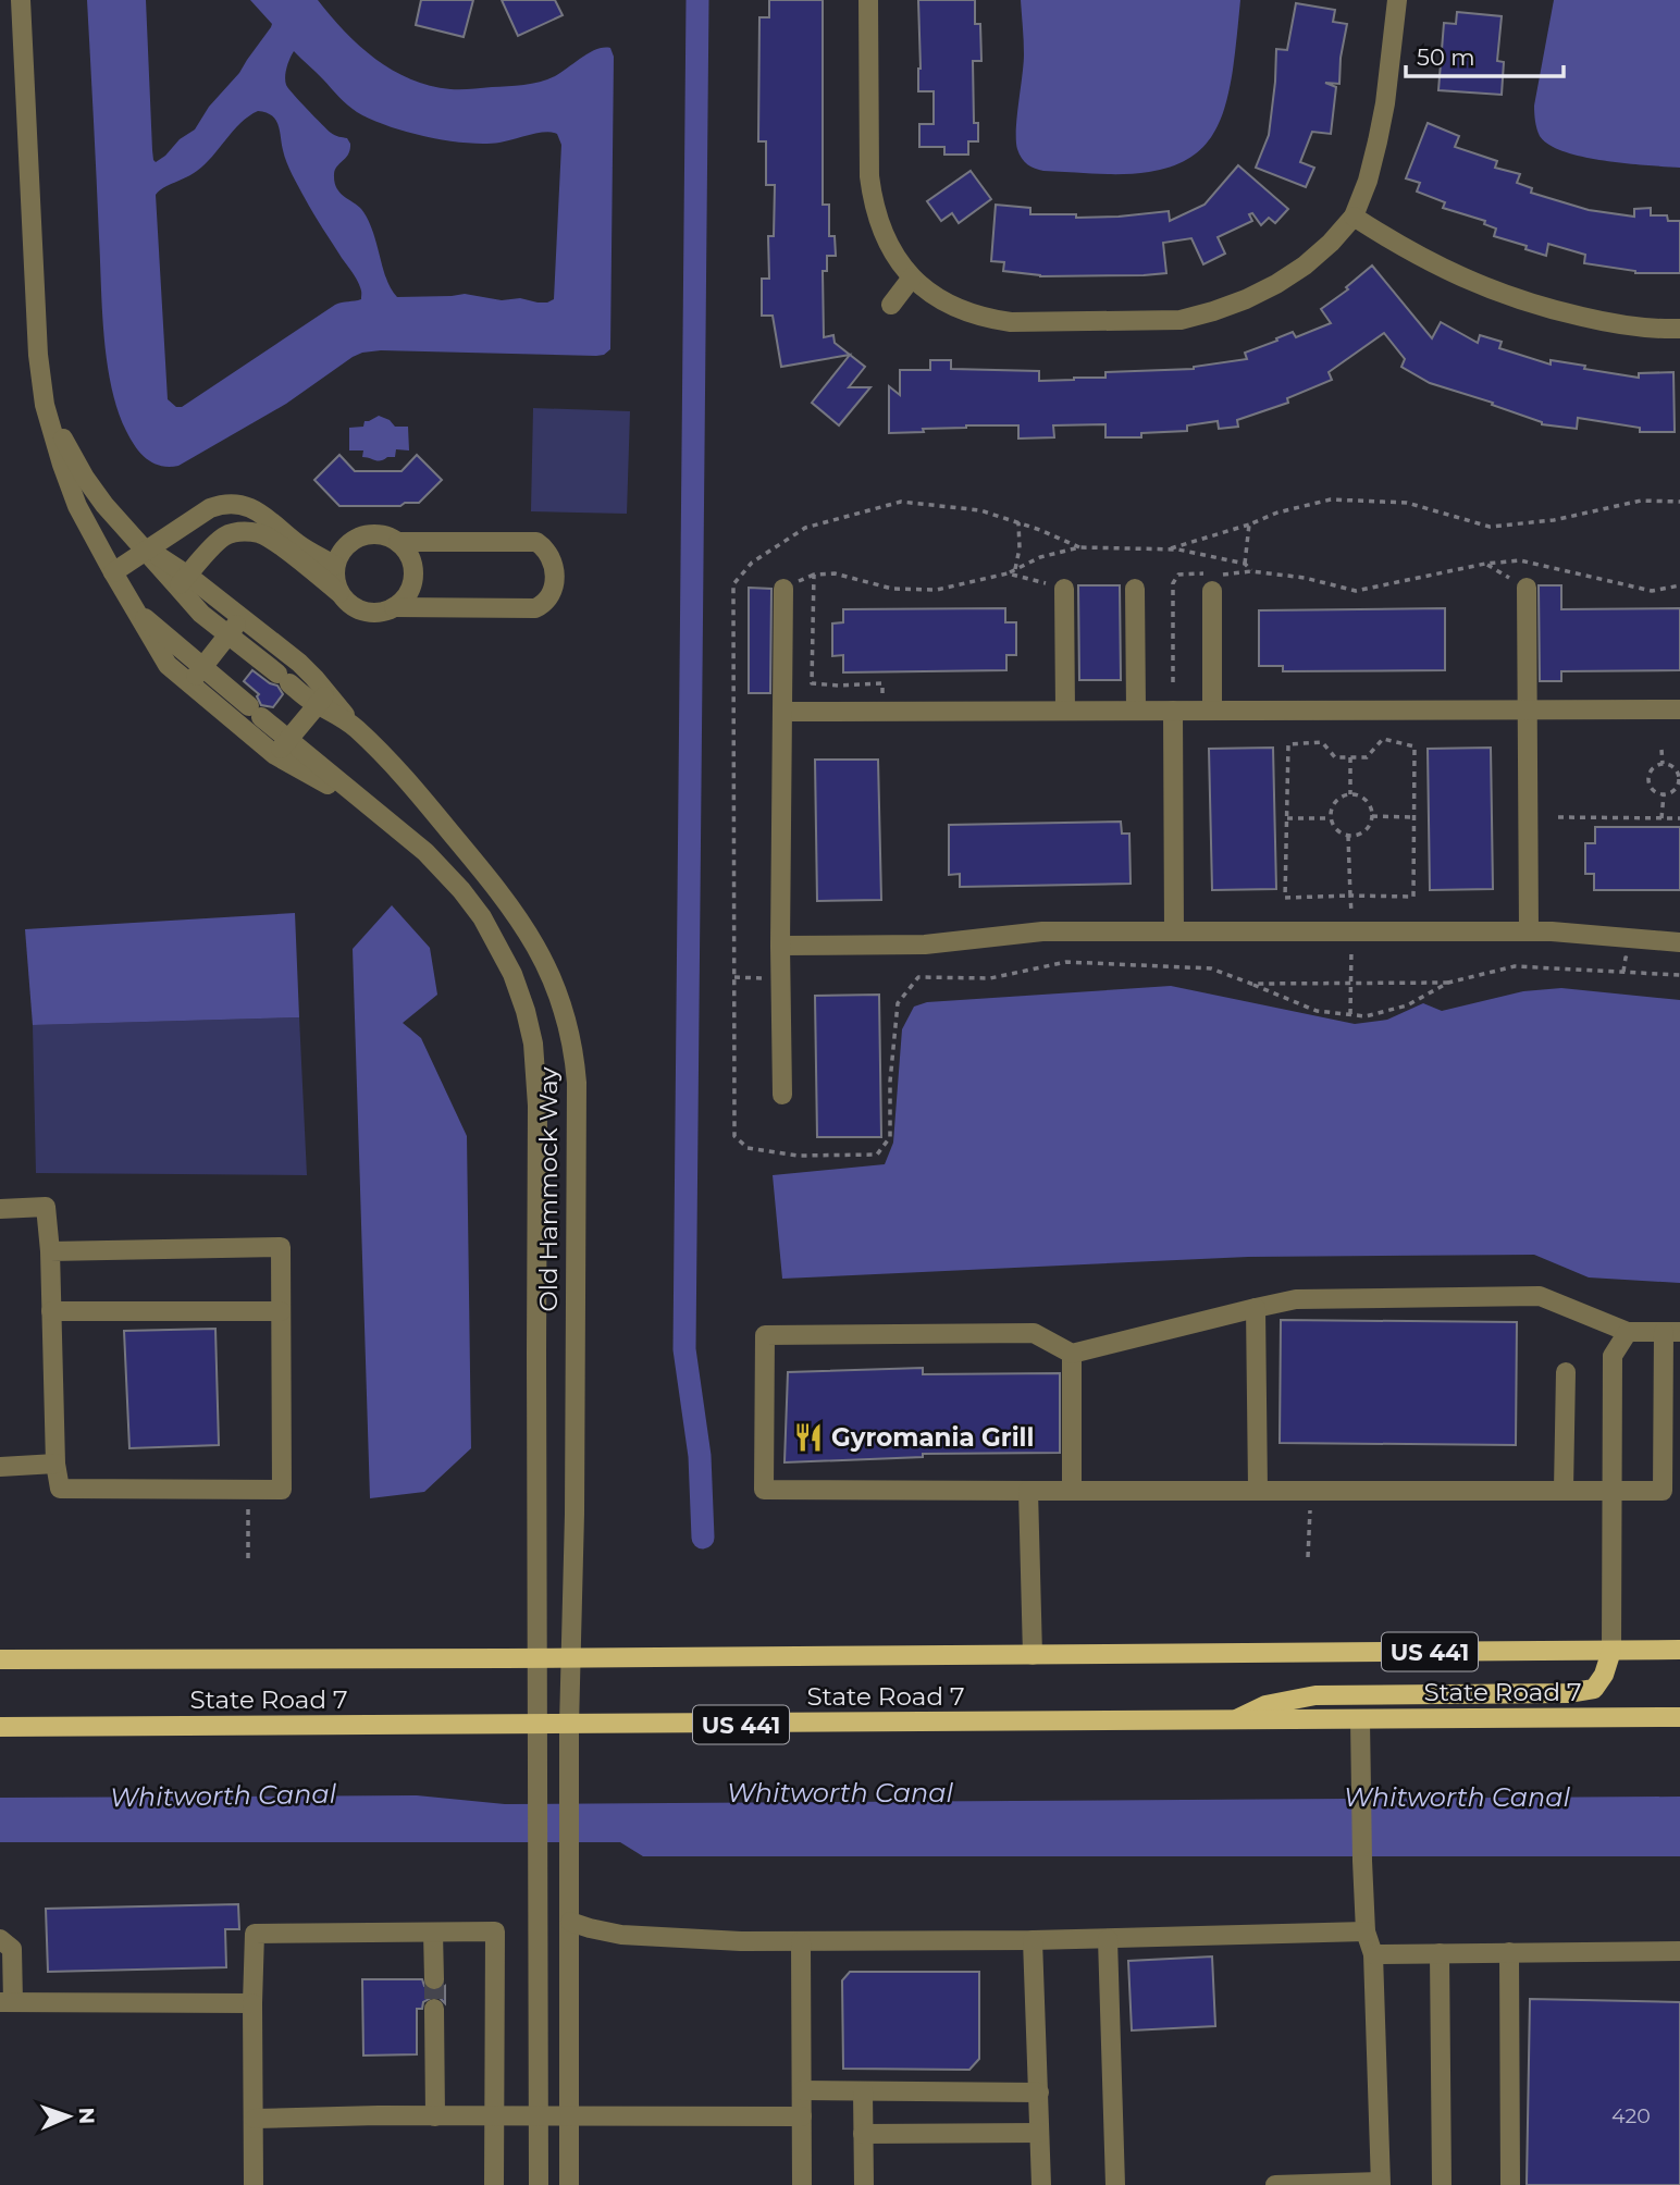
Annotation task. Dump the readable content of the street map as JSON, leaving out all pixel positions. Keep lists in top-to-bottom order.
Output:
{
  "streets": {
    "main road": ["US 441", "State Road 7"],
    "street": ["Old Hammock Way"]
  },
  "crossings": [
    ["Old Hammock Way", "State Road 7"]
  ],
  "water": ["Whitworth Canal"],
  "places": {
    "restaurant": ["Gyromania Grill"]
  },
  "house_numbers": ["420"],
  "scale_bar": "50 m",
  "north": "right"
}
